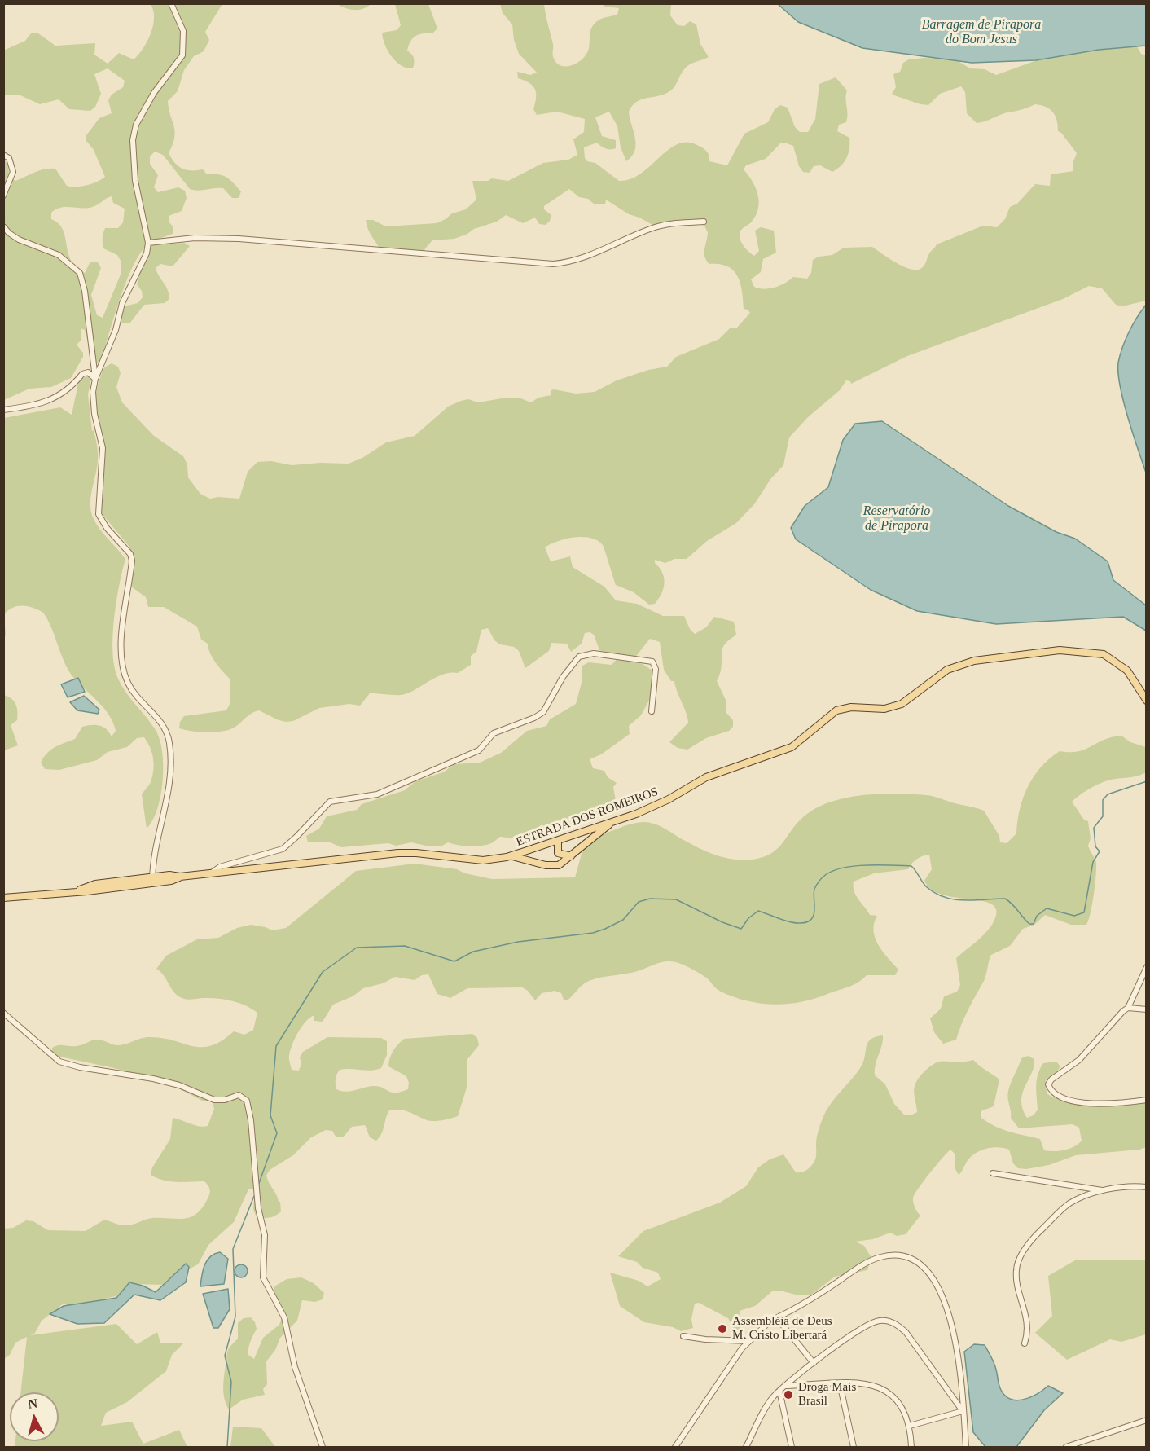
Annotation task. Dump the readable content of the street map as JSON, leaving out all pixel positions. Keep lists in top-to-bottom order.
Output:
{
  "streets": {
    "main road": ["ESTRADA DOS ROMEIROS"]
  },
  "water": ["Barragem de Pirapora do Bom Jesus", "Reservatório de Pirapora"],
  "places": ["Assembléia de Deus M. Cristo Libertará", "Droga Mais Brasil"],
  "north": "top"
}
